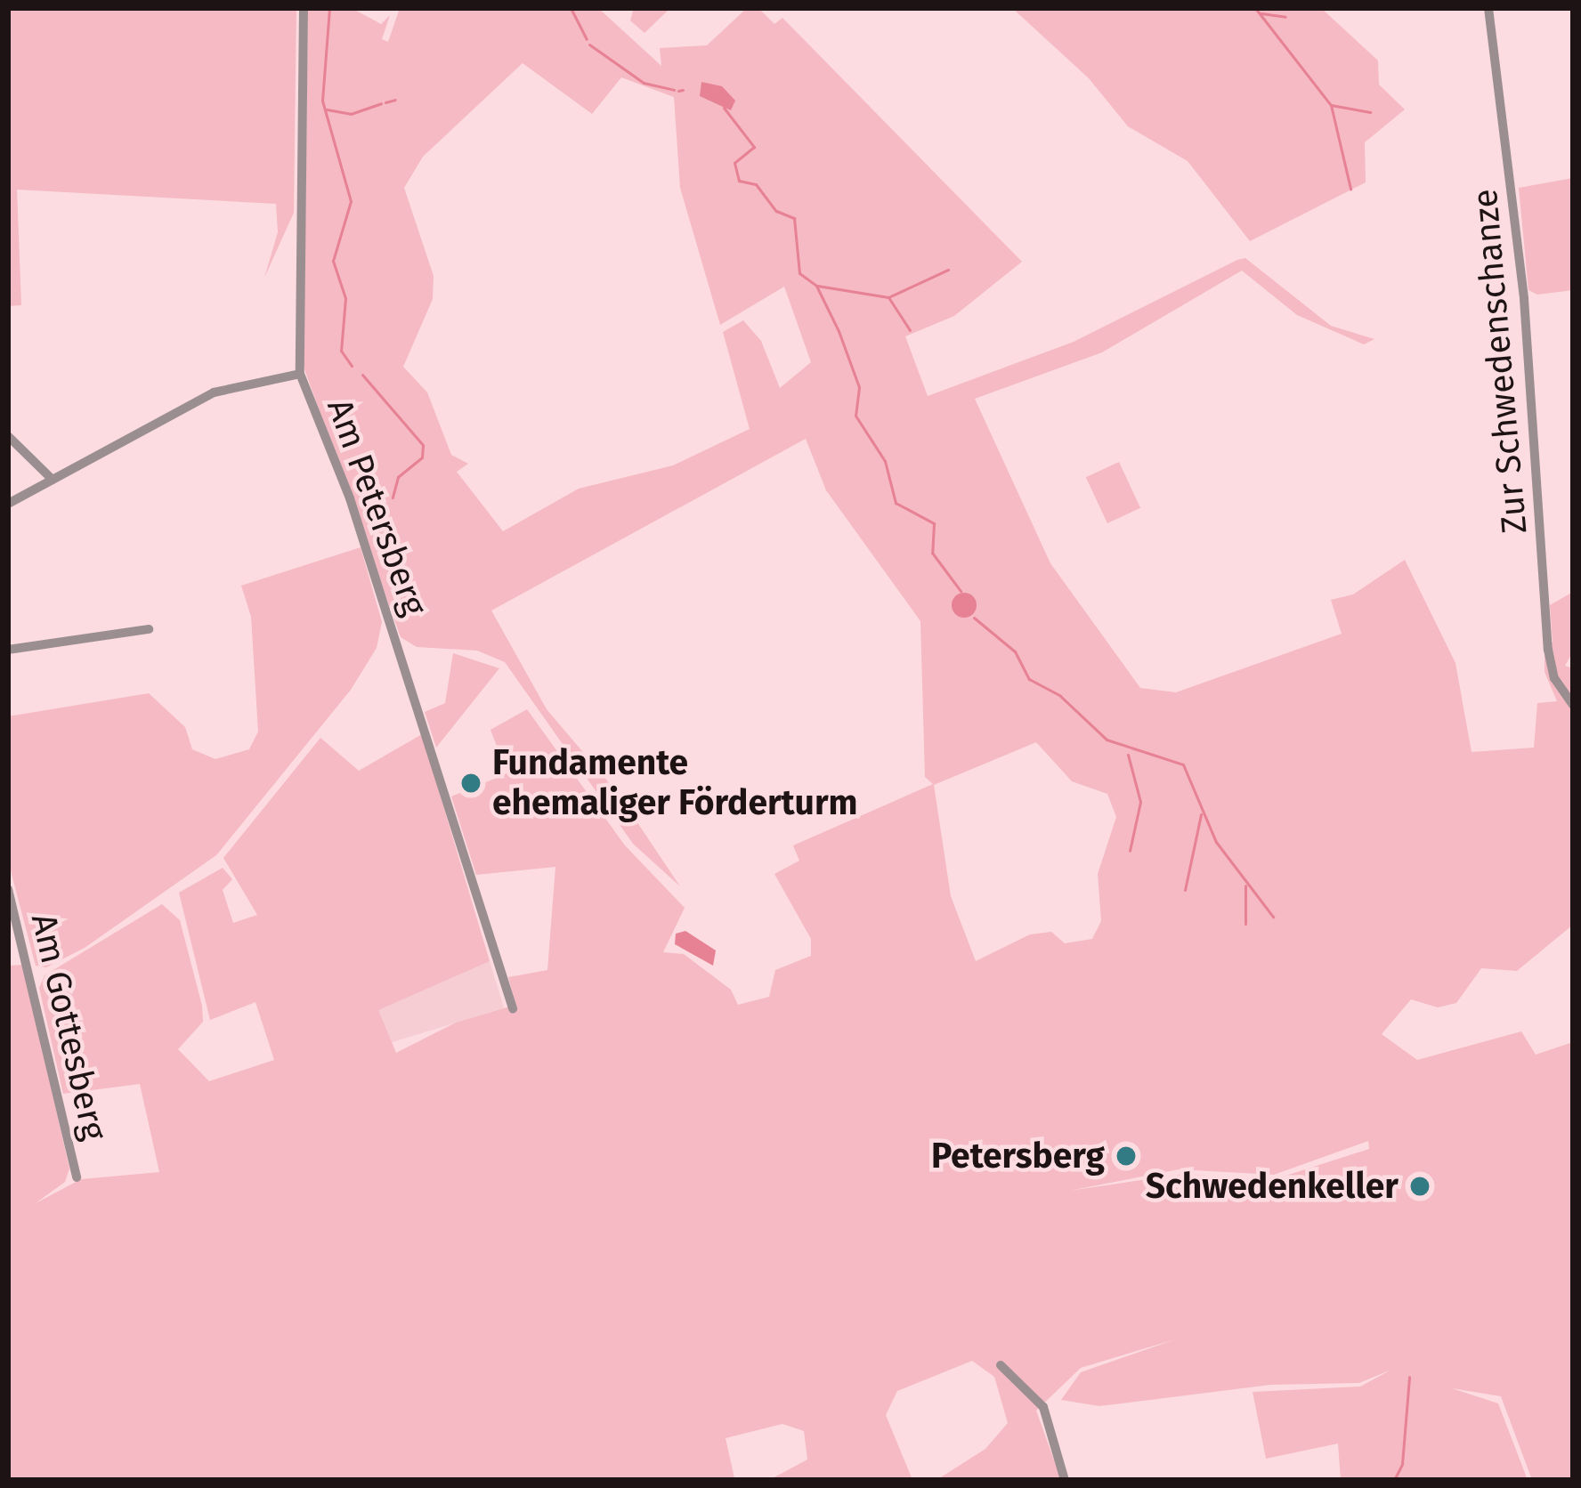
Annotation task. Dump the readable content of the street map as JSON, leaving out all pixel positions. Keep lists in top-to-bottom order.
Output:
{
  "streets": {
    "street": ["Zur Schwedenschanze", "Am Petersberg", "Am Gottesberg"]
  },
  "places": ["Fundamente ehemaliger Förderturm", "Petersberg", "Schwedenkeller"]
}
